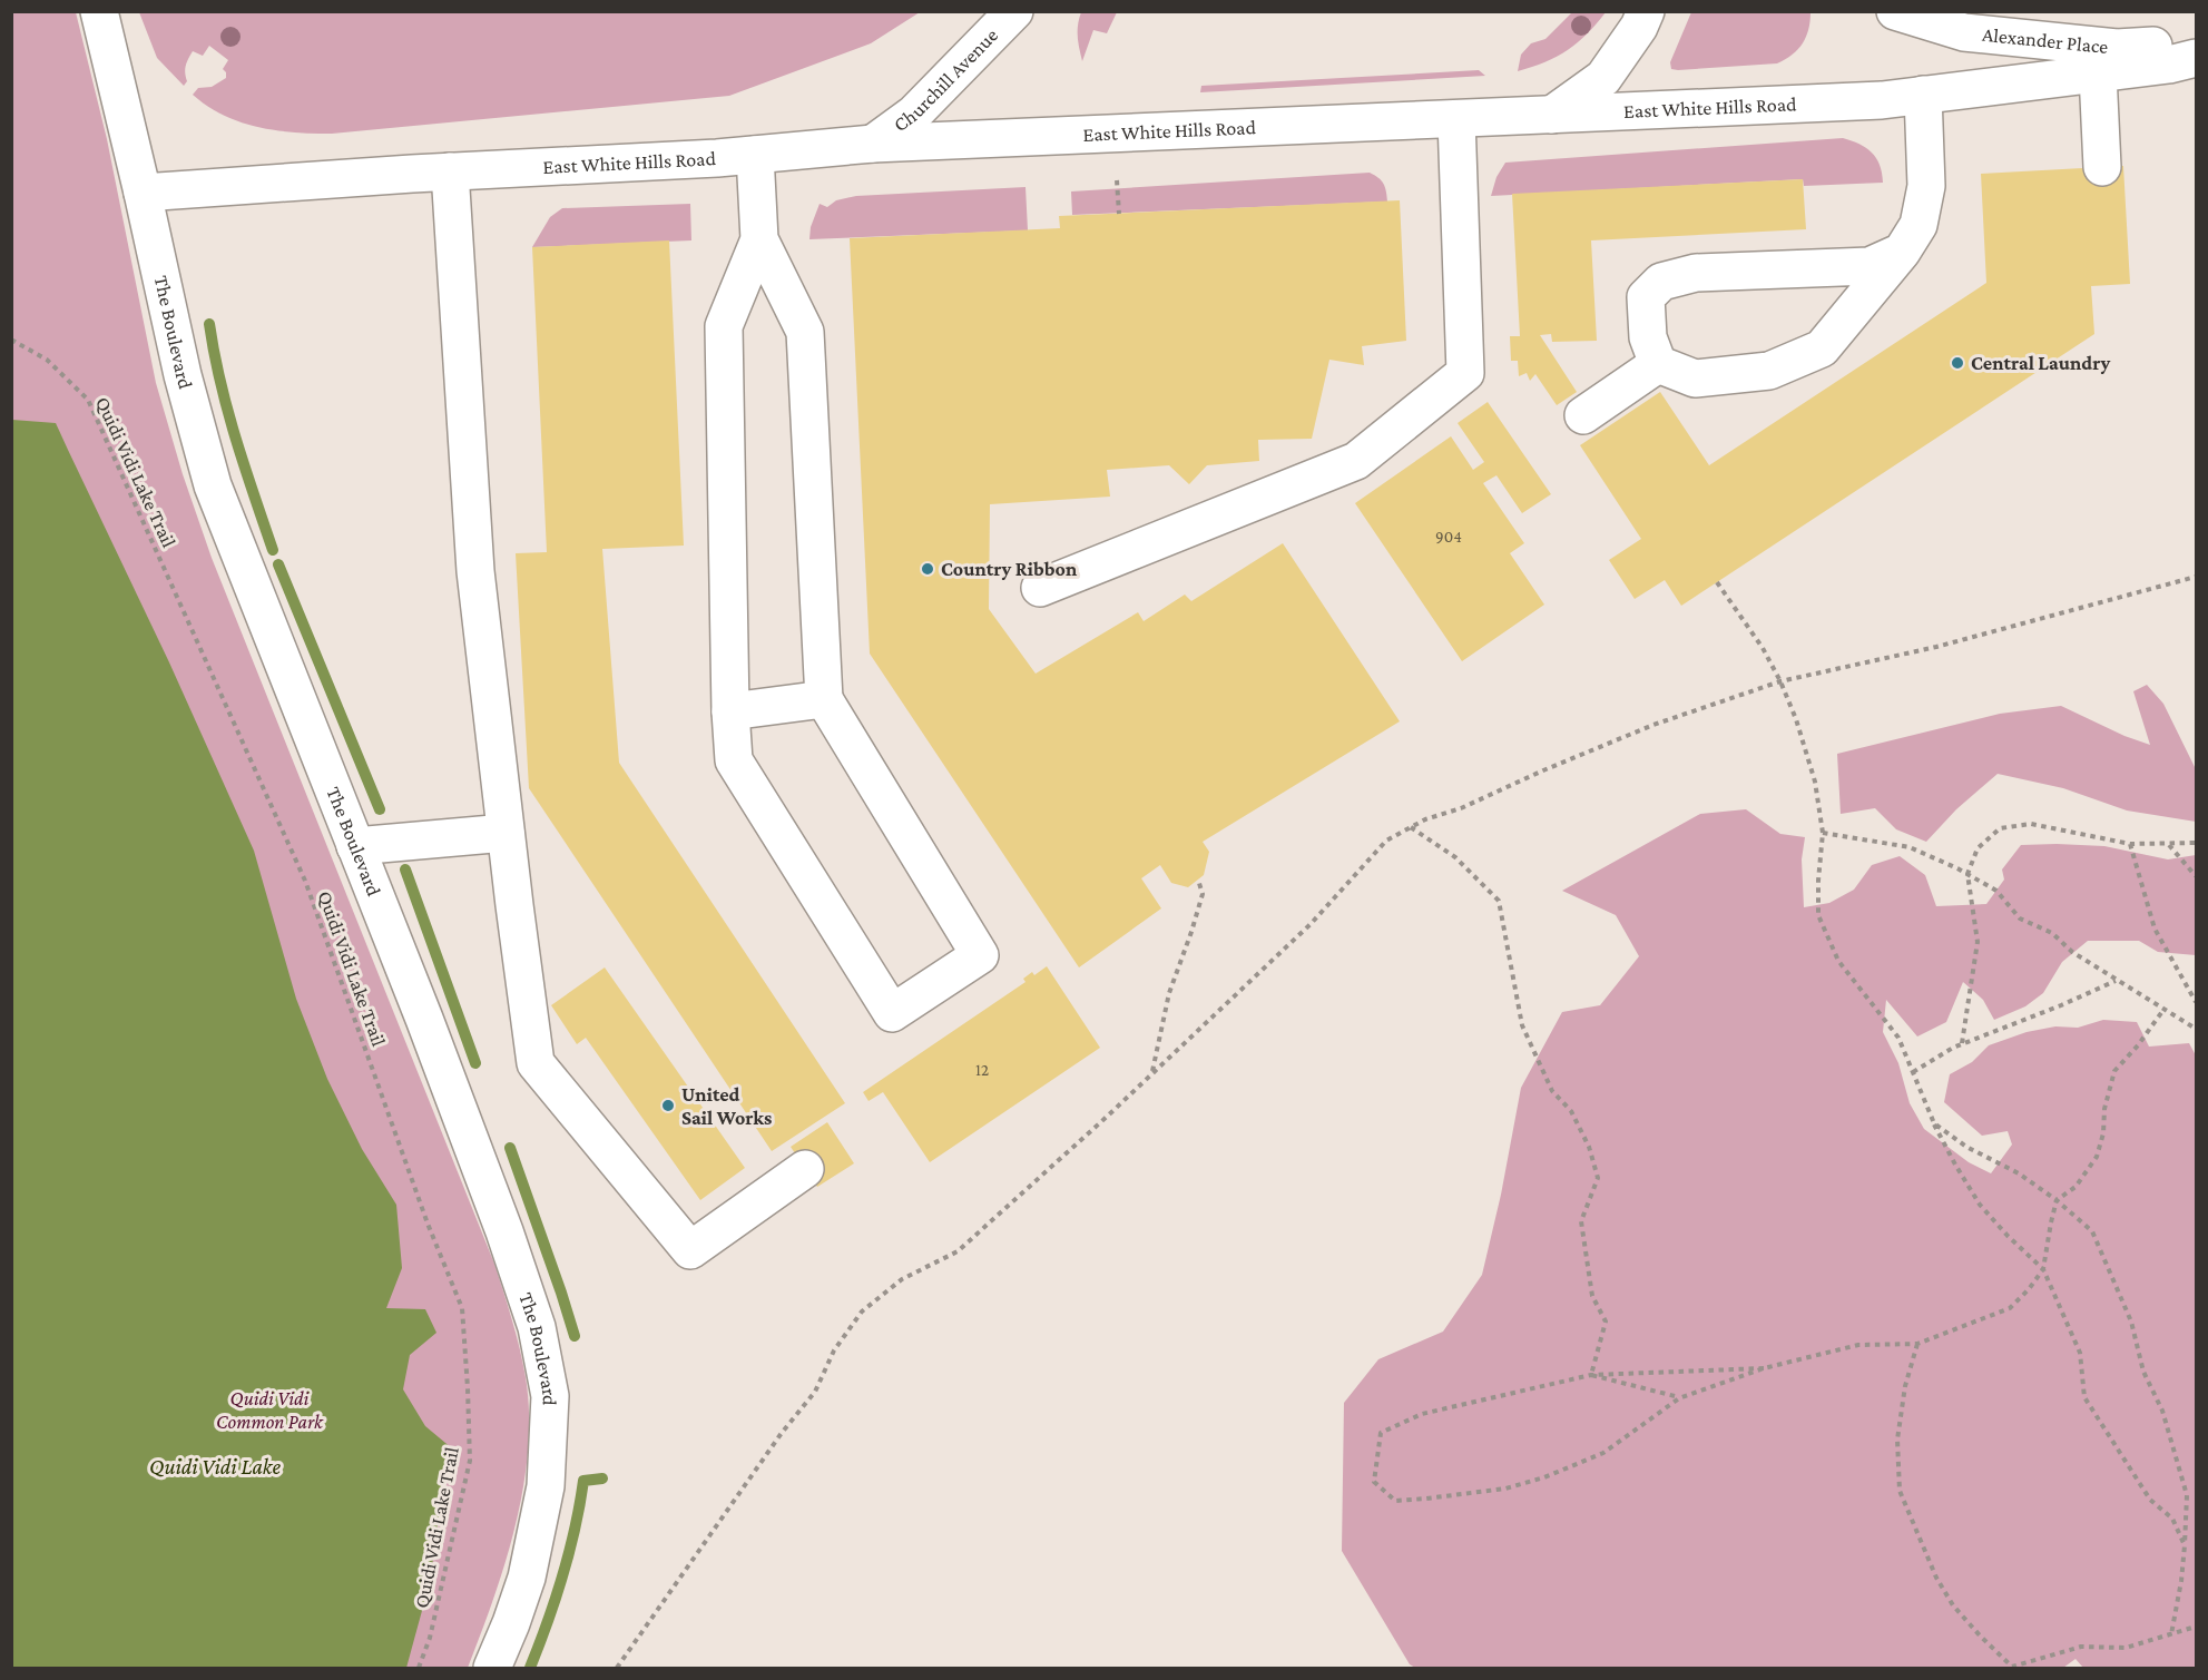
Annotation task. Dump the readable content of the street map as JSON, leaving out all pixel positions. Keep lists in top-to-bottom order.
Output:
{
  "streets": {
    "street": [
      "Alexander Place",
      "Churchill Avenue",
      "East White Hills Road",
      "The Boulevard"
    ],
    "path": ["Quidi Vidi Lake Trail"]
  },
  "crossings": [
    ["Churchill Avenue", "East White Hills Road"],
    ["East White Hills Road", "The Boulevard"]
  ],
  "water": ["Quidi Vidi Lake"],
  "parks": ["Quidi Vidi Common Park"],
  "places": ["Central Laundry", "Country Ribbon", "United Sail Works"],
  "house_numbers": ["904", "12"]
}
